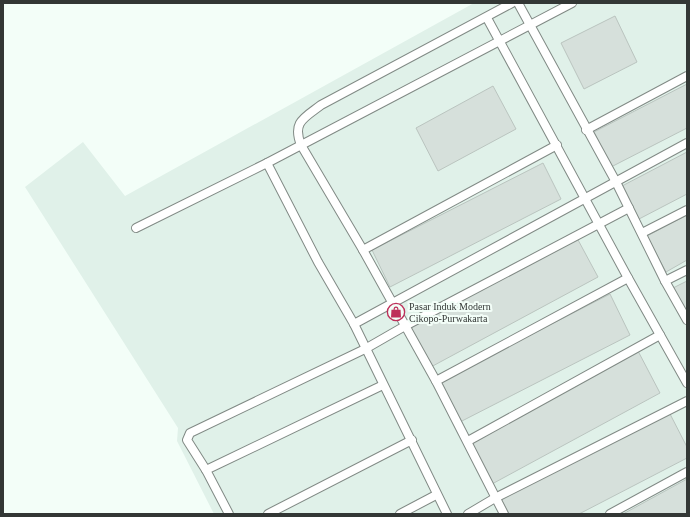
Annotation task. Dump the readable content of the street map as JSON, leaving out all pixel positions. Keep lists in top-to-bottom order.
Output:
{
  "places": {
    "shop": ["Pasar Induk Modern Cikopo-Purwakarta"]
  }
}
